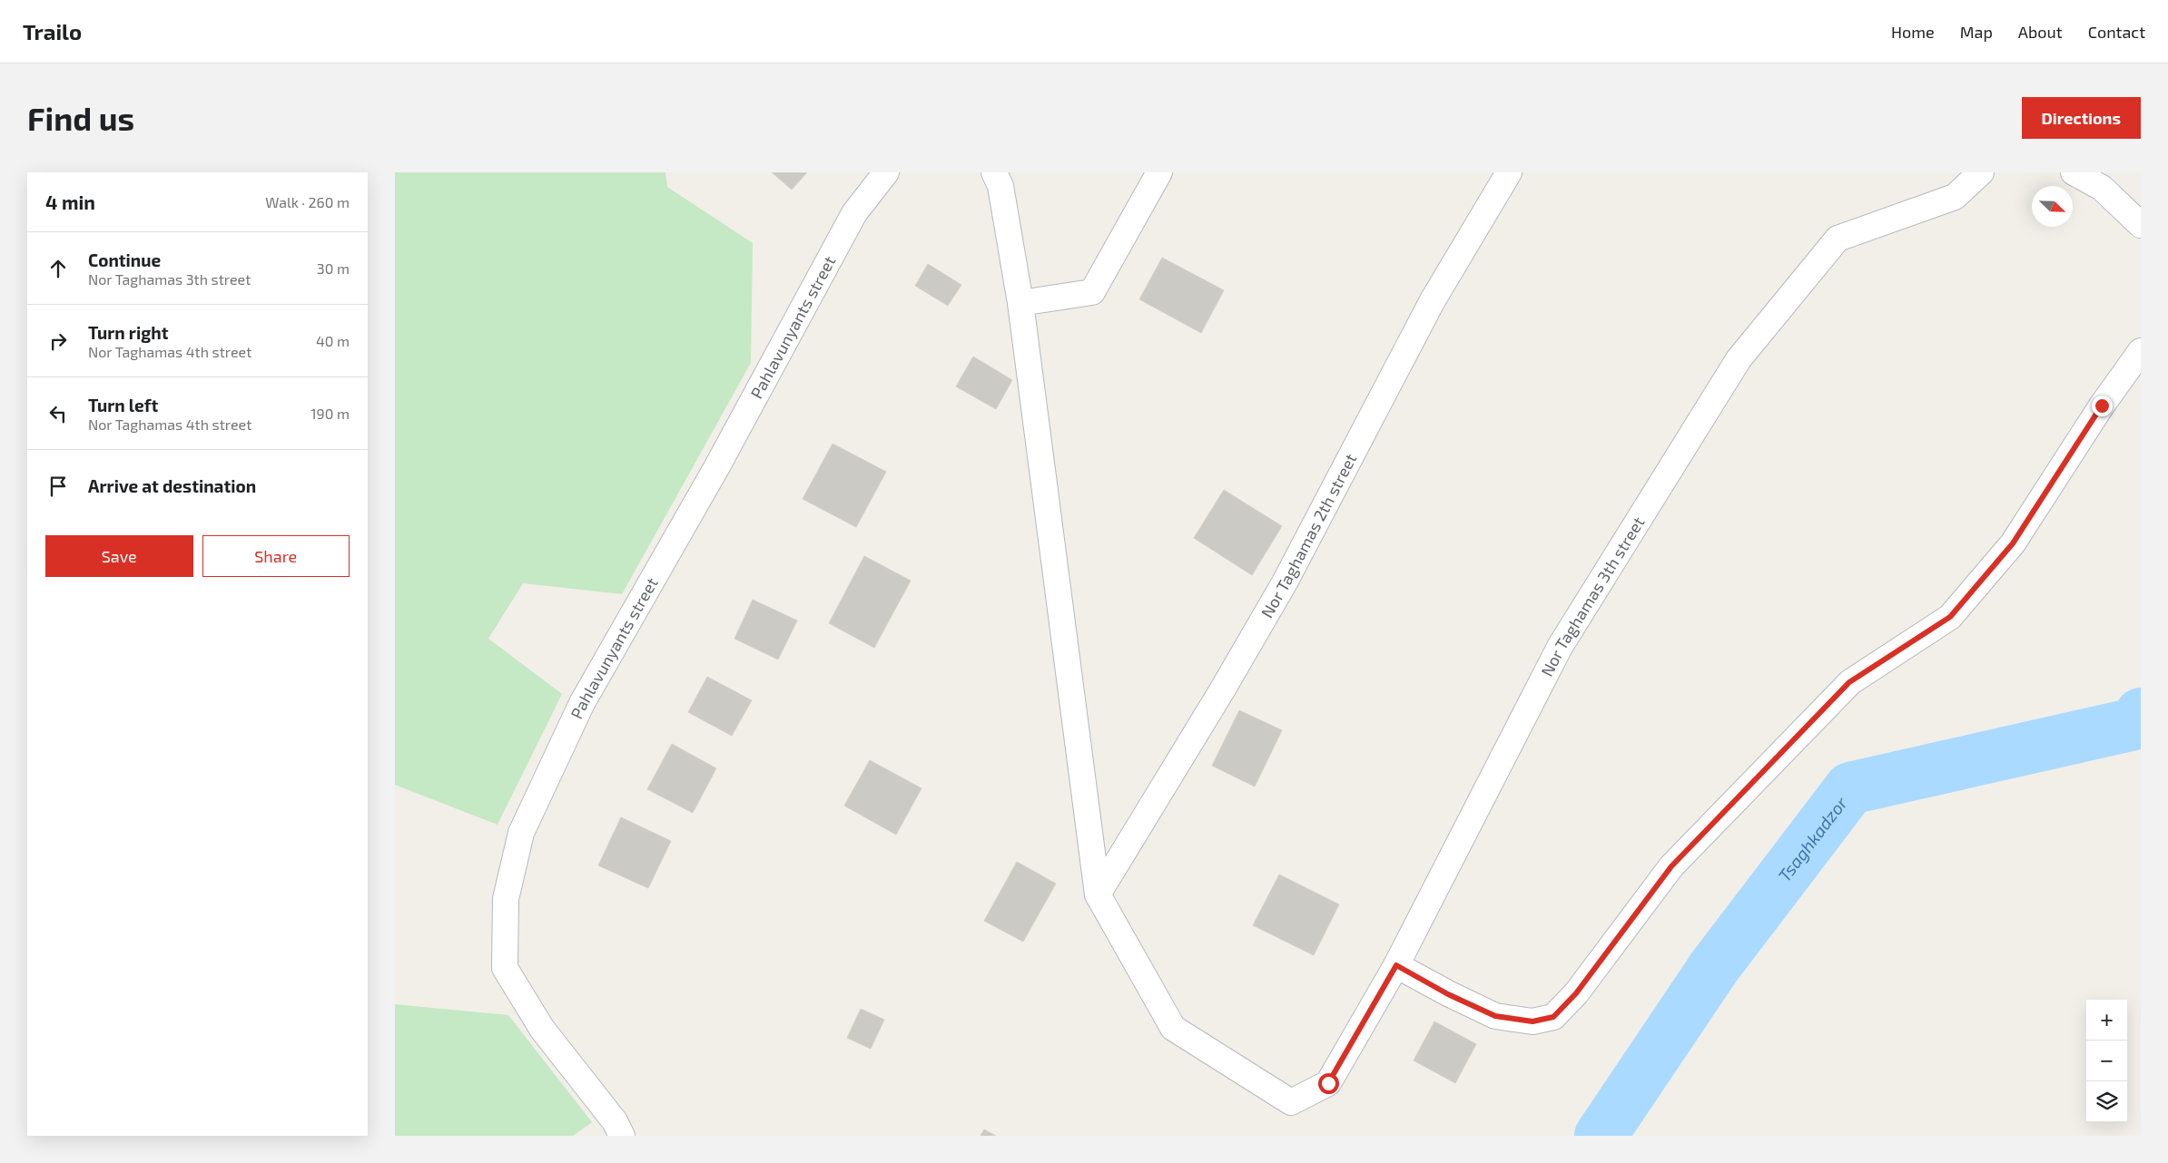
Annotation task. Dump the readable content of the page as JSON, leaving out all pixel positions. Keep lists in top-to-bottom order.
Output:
{
  "streets": {
    "street": ["Pahlavunyants street", "Nor Taghamas 2th street", "Nor Taghamas 3th street"]
  },
  "crossings": [
    ["Nor Taghamas 2th street", "Nor Taghamas 3th street"]
  ],
  "water": ["Tsaghkadzor"],
  "north": "bottom right",
  "page": {
    "header": "Trailo",
    "nav": [
      "Home",
      "Map",
      "About",
      "Contact"
    ],
    "buttons": [
      "Directions",
      ["Save", "Share"]
    ],
    "title": "Find us",
    "heading": ["4 min", "Walk · 260 m"],
    "list": [
      ["Continue", "Nor Taghamas 3th street", "30 m"],
      ["Turn right", "Nor Taghamas 4th street", "40 m"],
      ["Turn left", "Nor Taghamas 4th street", "190 m"],
      "Arrive at destination"
    ],
    "map_buttons": ["+", "−"]
  }
}
